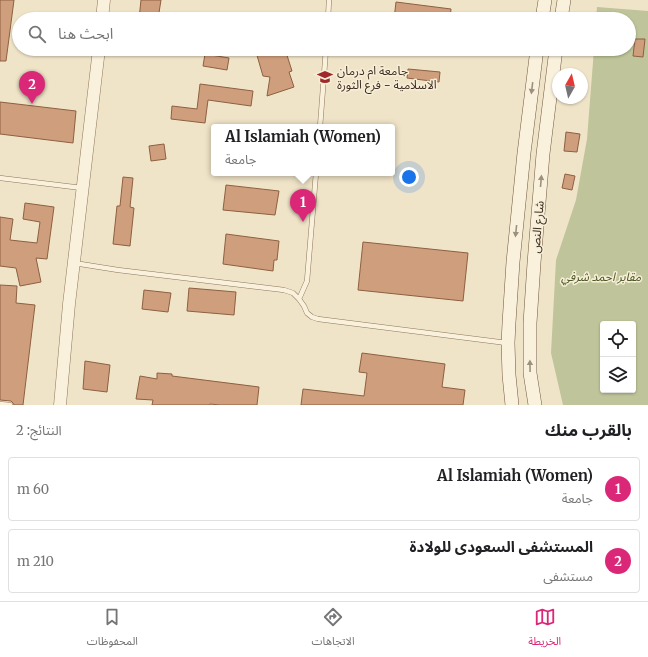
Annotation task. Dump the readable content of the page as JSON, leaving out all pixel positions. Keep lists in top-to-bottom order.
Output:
{
  "streets": {
    "main road": ["شارع النص"]
  },
  "parks": ["مقابر احمد شرفي"],
  "places": {
    "school or university": ["جامعة ام درمان الاسلامية - فرع الثورة"]
  },
  "north": "top",
  "page": {
    "search": "ابحث هنا",
    "pins": ["2", "1"],
    "popup": ["Al Islamiah (Women)", "جامعة"],
    "heading": ["بالقرب منك", "النتائج: 2"],
    "list": [
      {
        "mark": "1",
        "name": "Al Islamiah (Women)",
        "note": "جامعة",
        "value": "60 m"
      },
      {
        "mark": "2",
        "name": "المستشفى السعودى للولادة",
        "note": "مستشفى",
        "value": "210 m"
      }
    ],
    "nav": ["الخريطة", "الاتجاهات", "المحفوظات"]
  }
}
